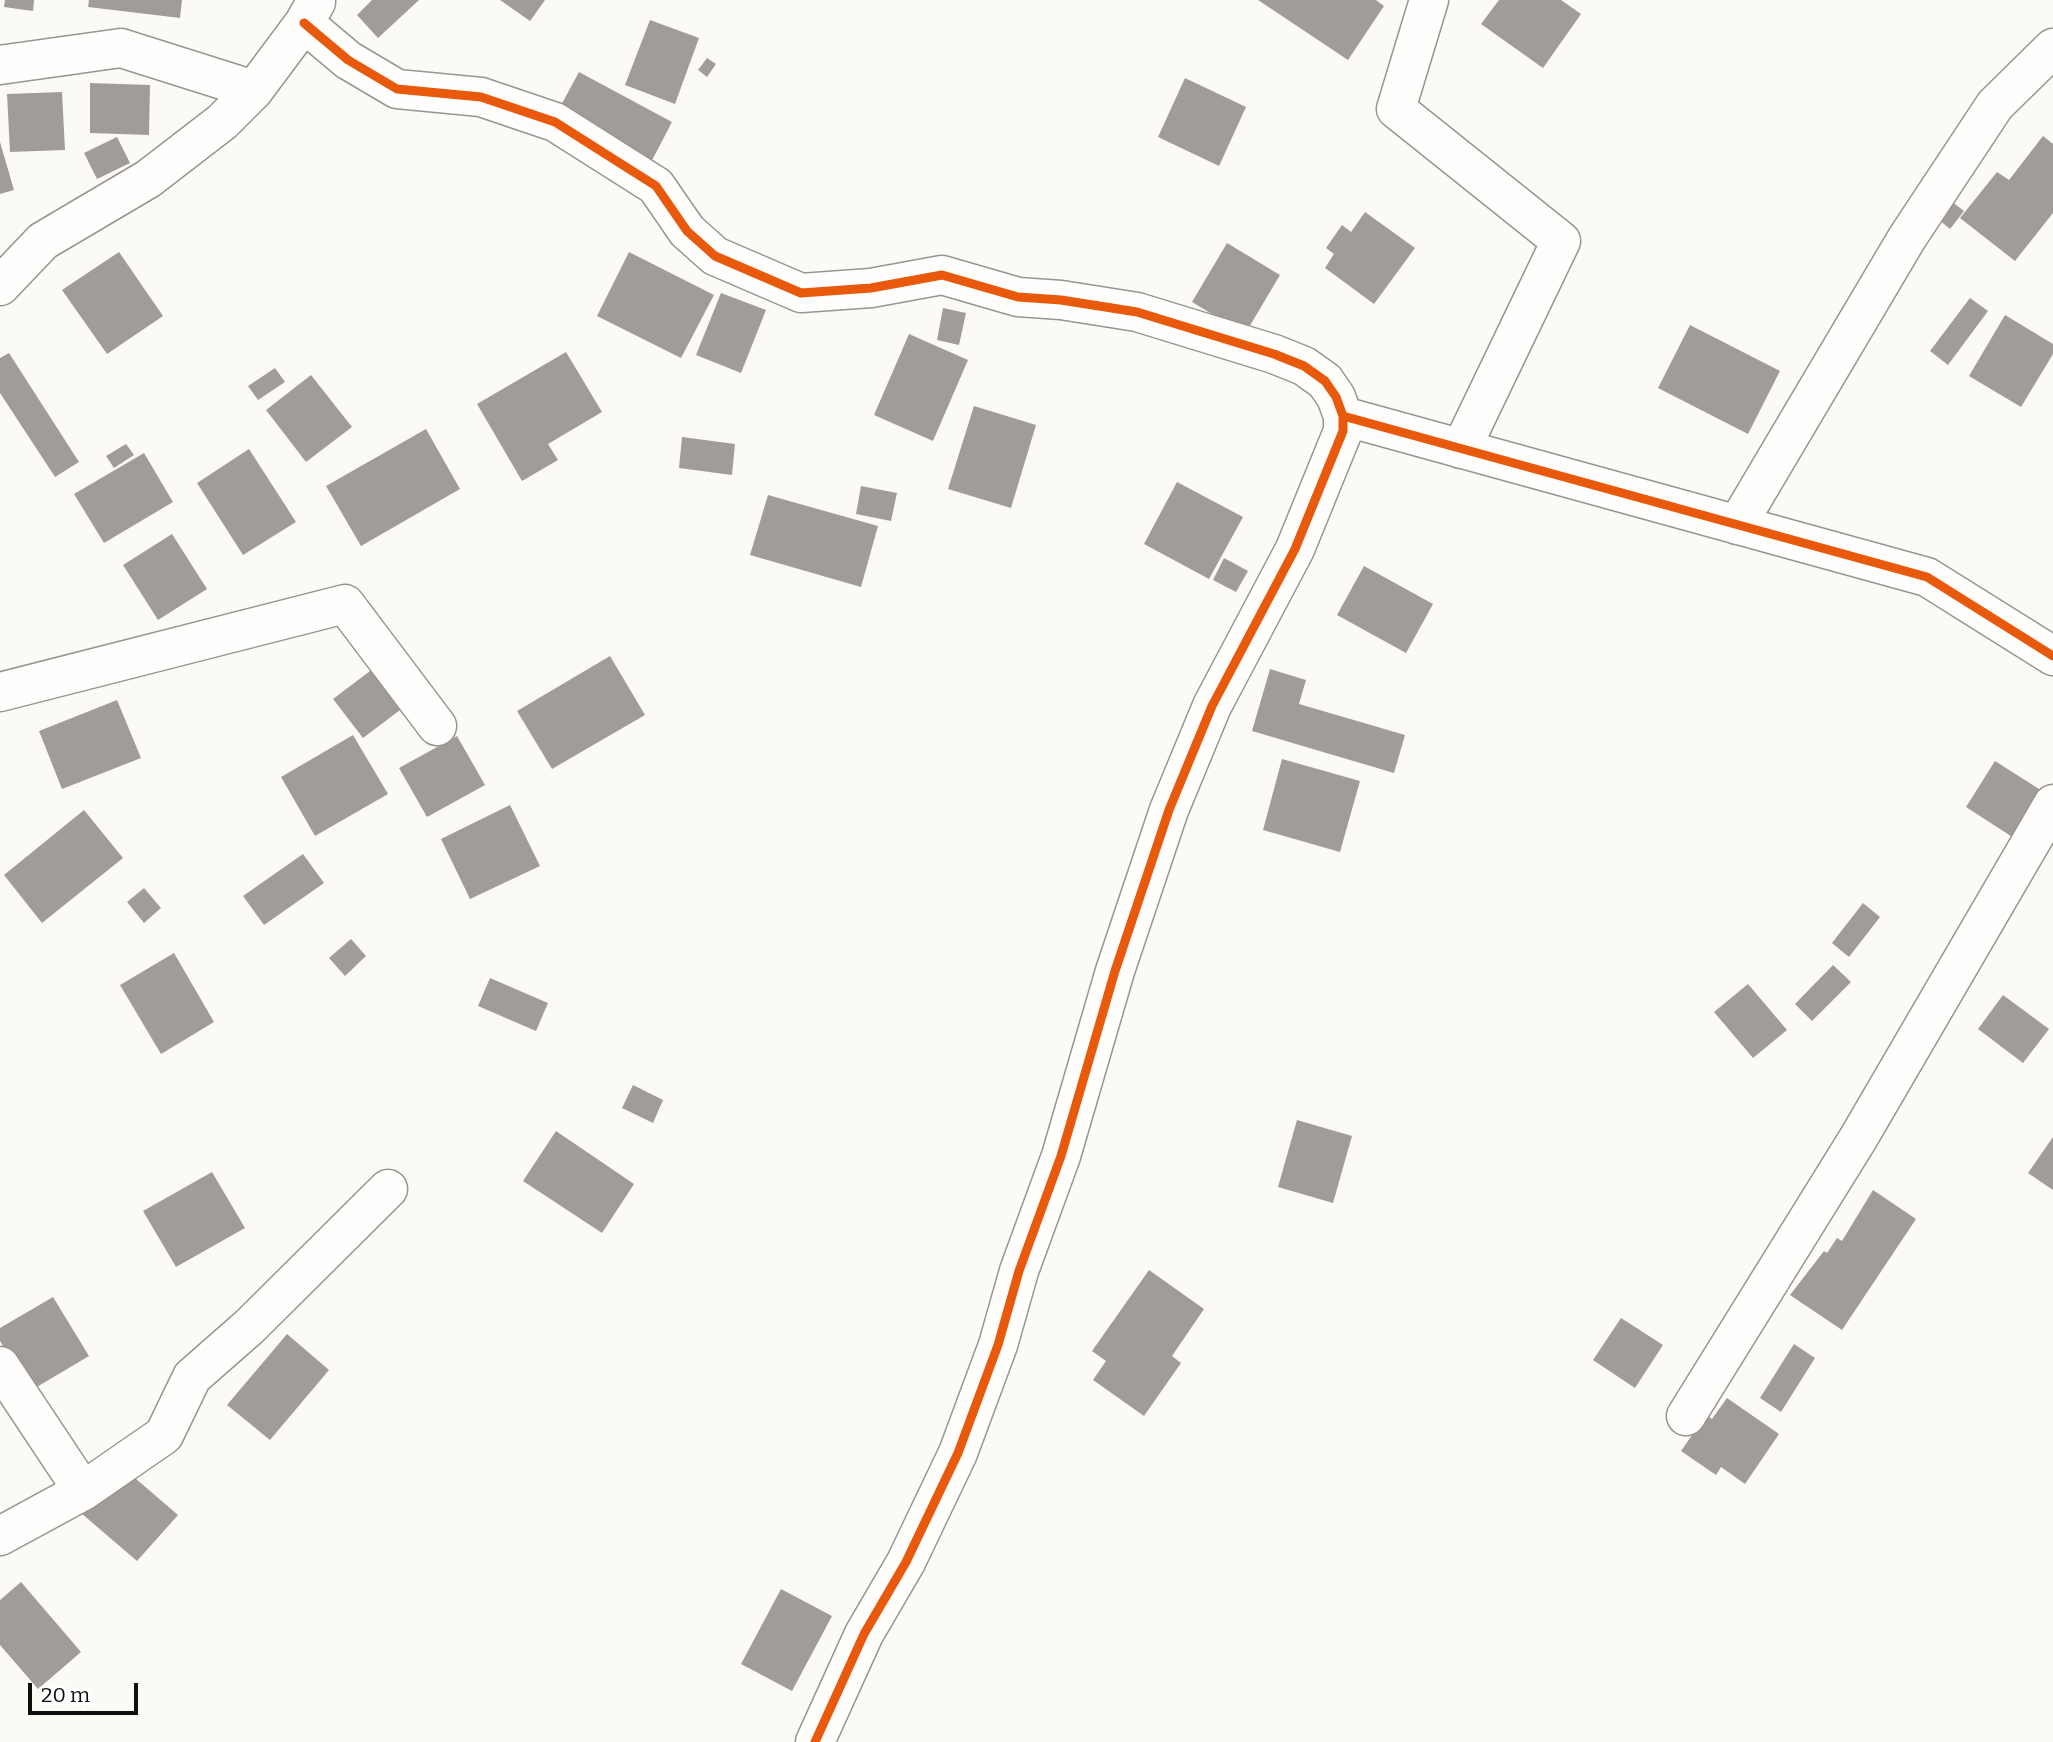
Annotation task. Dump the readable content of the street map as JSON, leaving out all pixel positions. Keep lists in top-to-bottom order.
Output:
{
  "scale_bar": "20 m"
}
